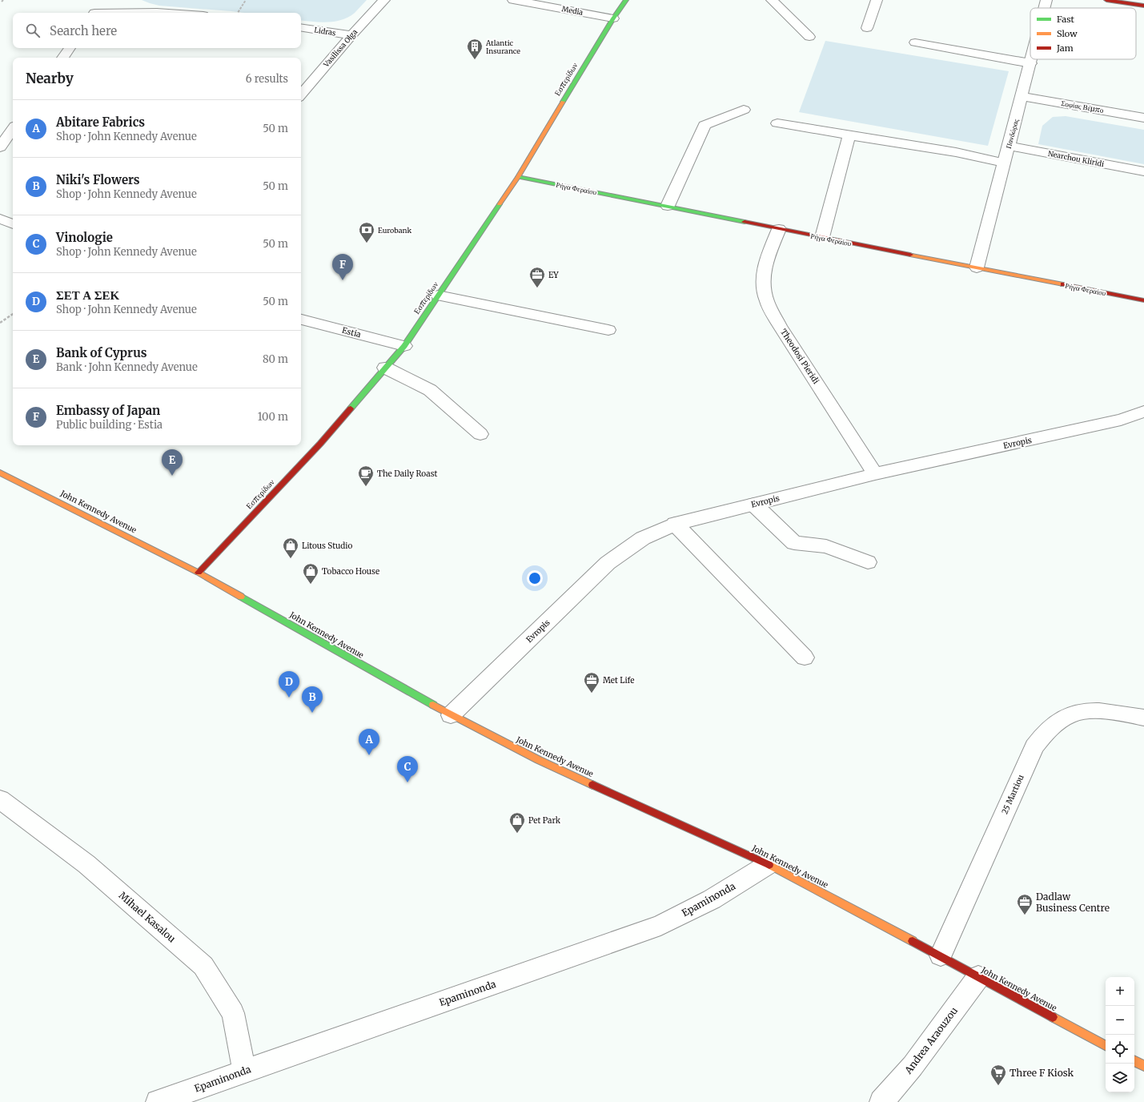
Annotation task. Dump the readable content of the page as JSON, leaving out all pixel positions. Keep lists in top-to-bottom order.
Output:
{
  "streets": {
    "street": [
      "Media",
      "Lidras",
      "Vasilissa Olga",
      "Εσπερίδων",
      "Σοφίας Βέμπο",
      "Πανδώρας",
      "Nearchou Kliridi",
      "Ρήγα Φεραίου",
      "Estia",
      "Theodosi Pieridi",
      "Evropis",
      "John Kennedy Avenue",
      "25 Martiou",
      "Epaminonda",
      "Mihael Kasalou",
      "Andrea Araouzou"
    ]
  },
  "crossings": [
    ["Media", "Εσπερίδων"],
    ["Lidras", "Vasilissa Olga"],
    ["Εσπερίδων", "Ρήγα Φεραίου"],
    ["Εσπερίδων", "Estia"],
    ["Εσπερίδων", "John Kennedy Avenue"],
    ["Σοφίας Βέμπο", "Πανδώρας"],
    ["Πανδώρας", "Nearchou Kliridi"],
    ["Πανδώρας", "Ρήγα Φεραίου"],
    ["Ρήγα Φεραίου", "Theodosi Pieridi"],
    ["Theodosi Pieridi", "Evropis"],
    ["Evropis", "John Kennedy Avenue"],
    ["John Kennedy Avenue", "25 Martiou"],
    ["John Kennedy Avenue", "Epaminonda"],
    ["John Kennedy Avenue", "Andrea Araouzou"],
    ["Epaminonda", "Mihael Kasalou"]
  ],
  "places": {
    "building": ["Atlantic Insurance"],
    "bank": ["Eurobank"],
    "office": ["EY", "Met Life", "Dadlaw Business Centre"],
    "cafe": ["The Daily Roast"],
    "shop": ["Litous Studio", "Tobacco House", "Pet Park"],
    "supermarket": ["Three F Kiosk"]
  },
  "legend": ["Fast", "Slow", "Jam"],
  "page": {
    "search": "Search here",
    "heading": ["Nearby", "6 results"],
    "list": [
      {
        "mark": "A",
        "name": "Abitare Fabrics",
        "note": "Shop · John Kennedy Avenue",
        "value": "50 m"
      },
      {
        "mark": "B",
        "name": "Niki's Flowers",
        "note": "Shop · John Kennedy Avenue",
        "value": "50 m"
      },
      {
        "mark": "C",
        "name": "Vinologie",
        "note": "Shop · John Kennedy Avenue",
        "value": "50 m"
      },
      {
        "mark": "D",
        "name": "ΣΕΤ Α ΣΕΚ",
        "note": "Shop · John Kennedy Avenue",
        "value": "50 m"
      },
      {
        "mark": "E",
        "name": "Bank of Cyprus",
        "note": "Bank · John Kennedy Avenue",
        "value": "80 m"
      },
      {
        "mark": "F",
        "name": "Embassy of Japan",
        "note": "Public building · Estia",
        "value": "100 m"
      }
    ],
    "pins": [
      "F",
      "E",
      "D",
      "B",
      "A",
      "C"
    ],
    "map_buttons": ["+", "−"]
  }
}
